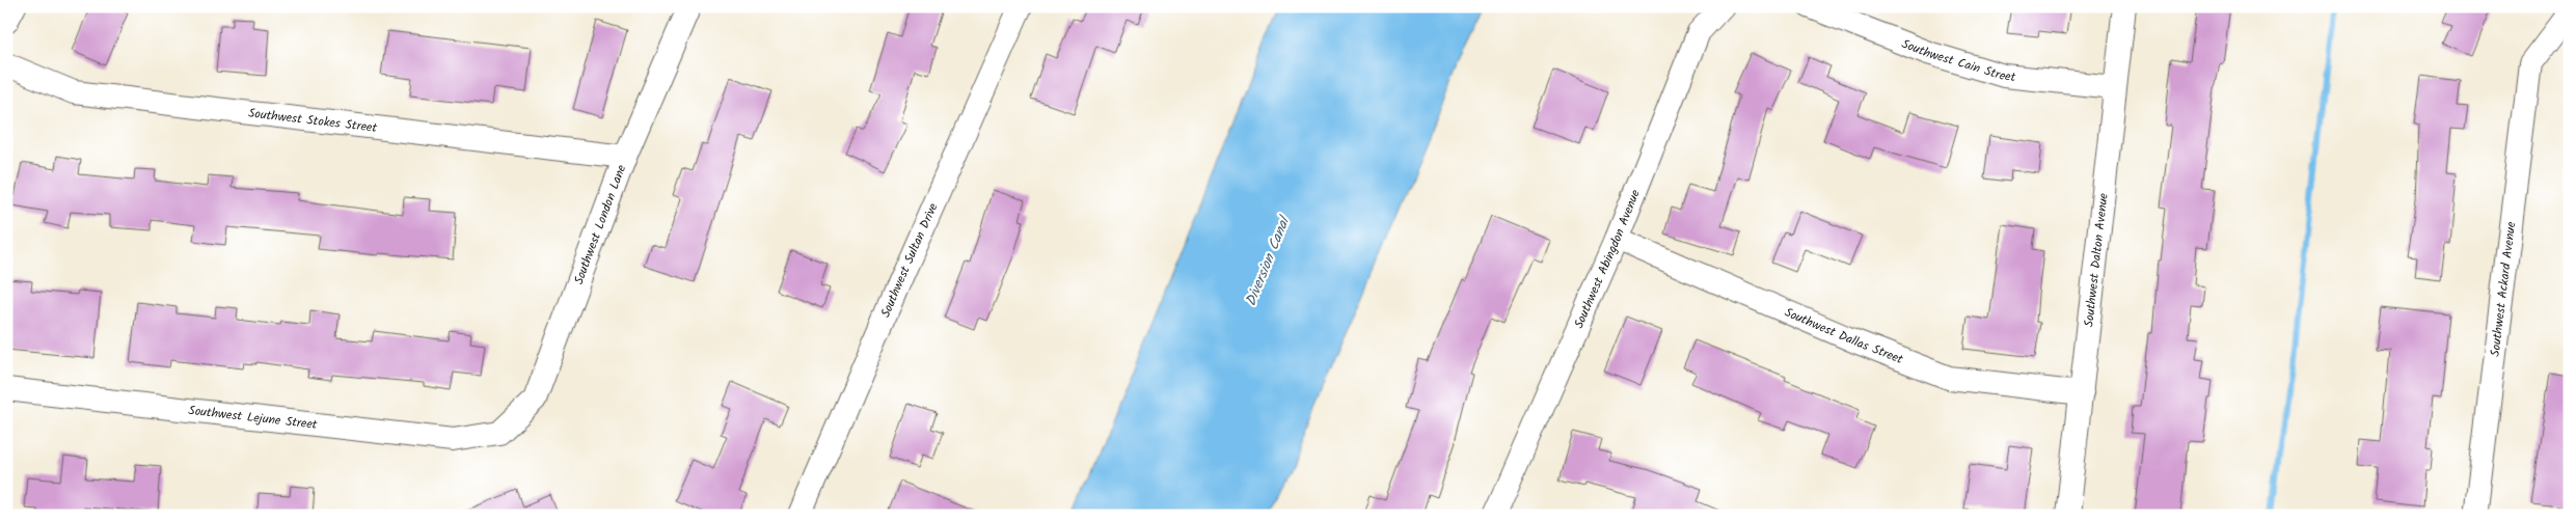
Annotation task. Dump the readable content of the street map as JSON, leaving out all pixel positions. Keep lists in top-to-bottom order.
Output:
{
  "streets": {
    "street": [
      "Southwest Cain Street",
      "Southwest Stokes Street",
      "Southwest London Lane",
      "Southwest Abingdon Avenue",
      "Southwest Sultan Drive",
      "Southwest Dalton Avenue",
      "Southwest Ackard Avenue",
      "Southwest Dallas Street",
      "Southwest Lejune Street"
    ]
  },
  "crossings": [
    ["Southwest Cain Street", "Southwest Dalton Avenue"],
    ["Southwest Stokes Street", "Southwest London Lane"],
    ["Southwest London Lane", "Southwest Lejune Street"],
    ["Southwest Abingdon Avenue", "Southwest Dallas Street"],
    ["Southwest Dalton Avenue", "Southwest Dallas Street"]
  ],
  "water": ["Diversion Canal"]
}
